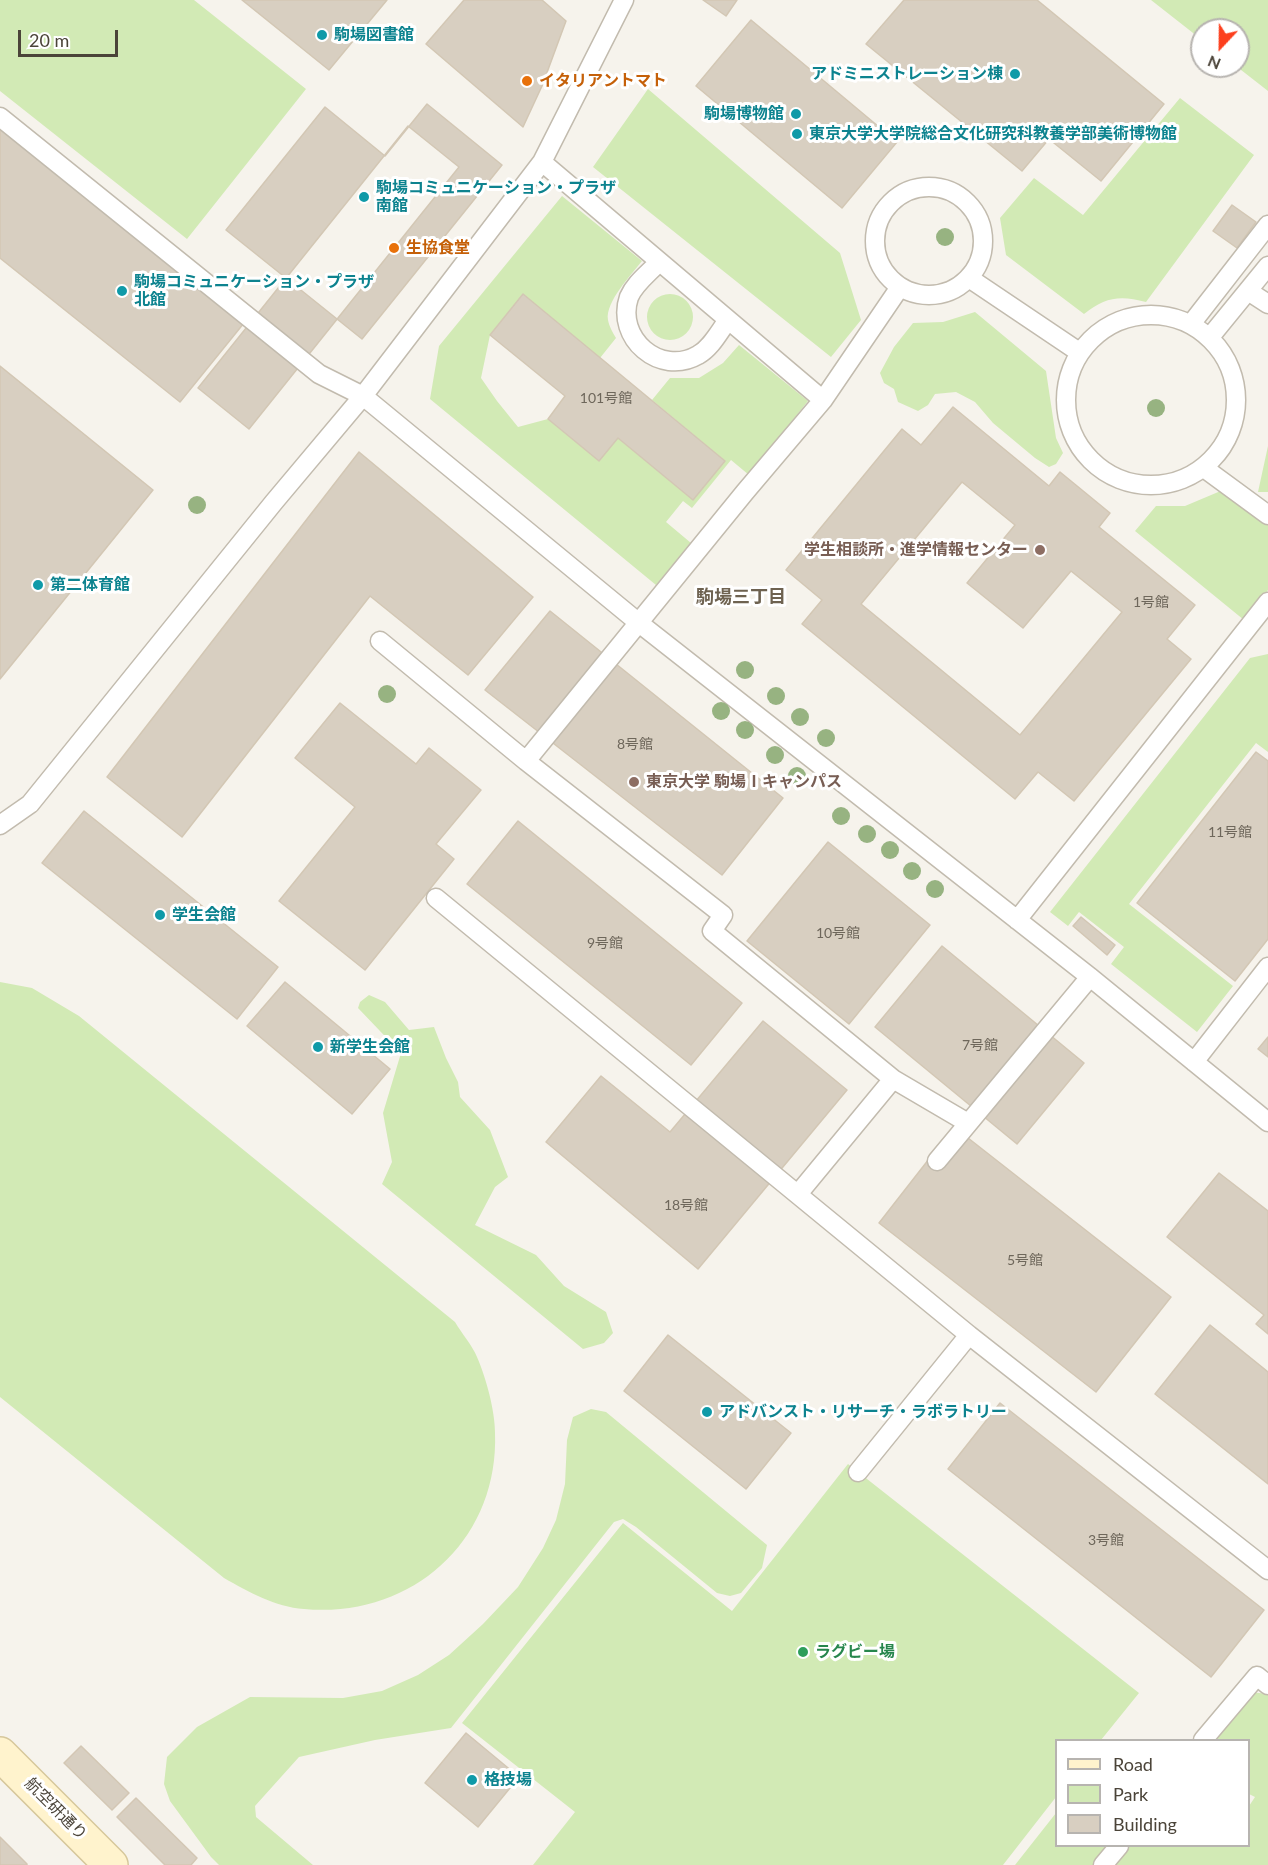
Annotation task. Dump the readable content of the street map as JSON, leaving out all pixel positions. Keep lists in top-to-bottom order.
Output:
{
  "streets": {
    "street": ["航空研通り"]
  },
  "districts": ["駒場三丁目"],
  "places": [
    "駒場図書館",
    "アドミニストレーション棟",
    "イタリアントマト",
    "駒場博物館",
    "東京大学大学院総合文化研究科教養学部美術博物館",
    "駒場コミュニケーション・プラザ 南館",
    "生協食堂",
    "駒場コミュニケーション・プラザ 北館",
    "学生相談所・進学情報センター",
    "第二体育館",
    "東京大学 駒場Ⅰキャンパス",
    "学生会館",
    "新学生会館",
    "アドバンスト・リサーチ・ラボラトリー",
    "ラグビー場",
    "格技場"
  ],
  "house_numbers": [
    "101号館",
    "1号館",
    "8号館",
    "11号館",
    "10号館",
    "9号館",
    "7号館",
    "18号館",
    "5号館",
    "3号館"
  ],
  "legend": ["Road", "Park", "Building"],
  "scale_bar": "20 m",
  "north": "bottom"
}
